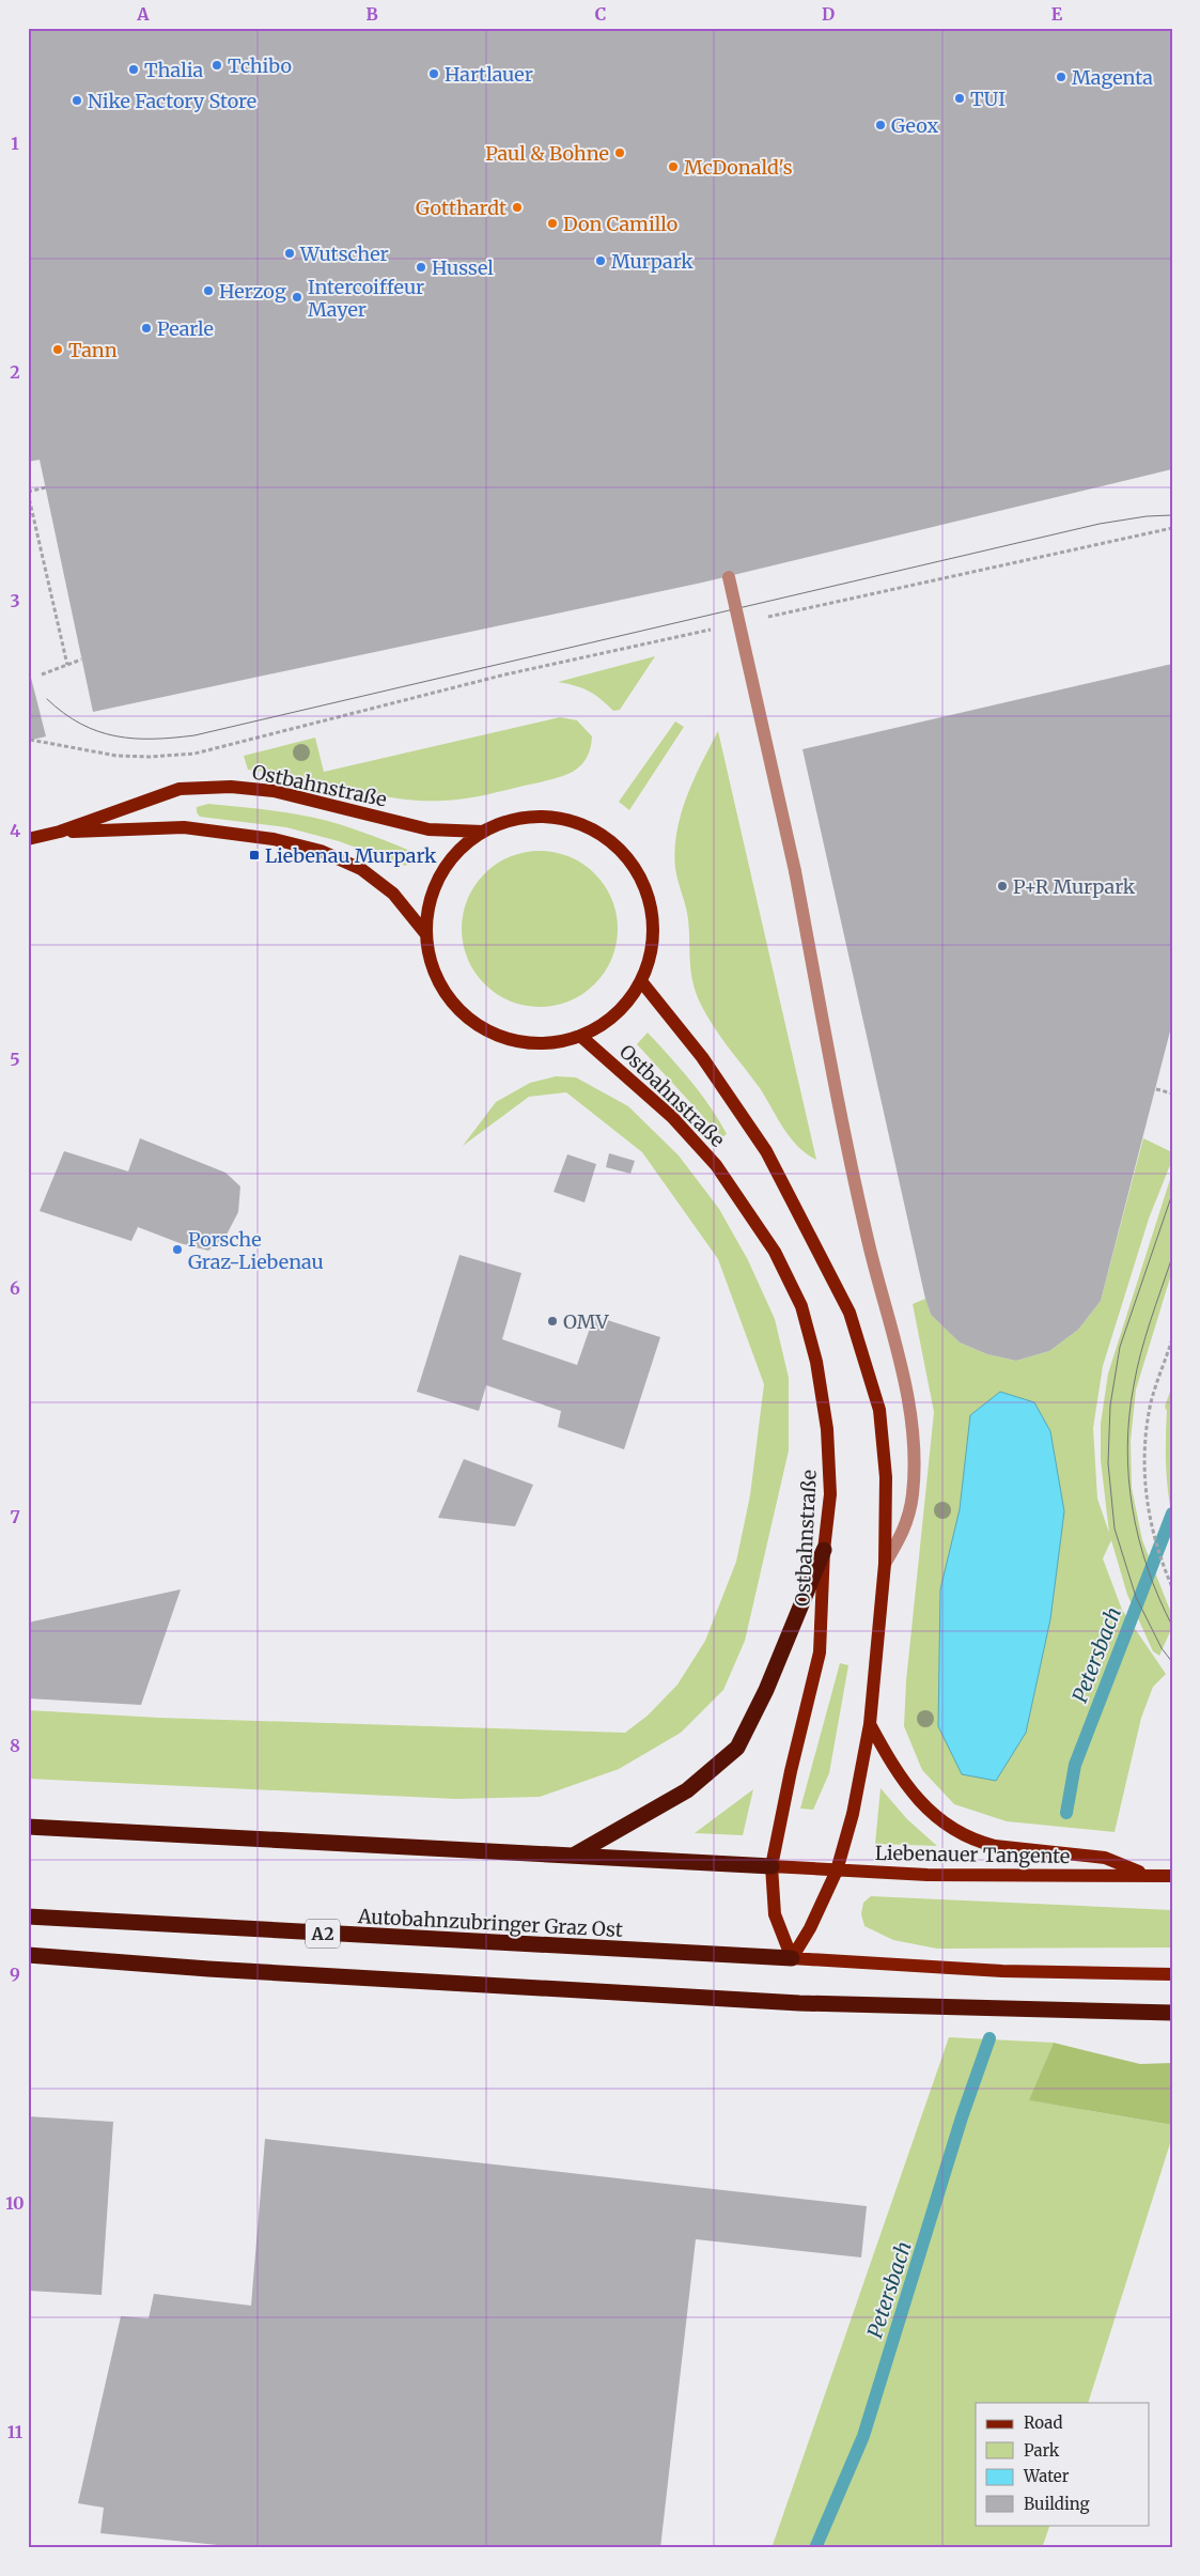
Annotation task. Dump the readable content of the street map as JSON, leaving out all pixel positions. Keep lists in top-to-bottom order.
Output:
{
  "streets": {
    "highway": ["Autobahnzubringer Graz Ost", "A2"],
    "main road": ["Ostbahnstraße", "Liebenauer Tangente"]
  },
  "crossings": [
    ["Ostbahnstraße", "Liebenauer Tangente"],
    ["Ostbahnstraße", "Autobahnzubringer Graz Ost"]
  ],
  "water": ["Petersbach"],
  "places": {
    "other": [
      "Tchibo",
      "Thalia",
      "Hartlauer",
      "Magenta",
      "TUI",
      "Nike Factory Store",
      "Geox",
      "Paul & Bohne",
      "McDonald's",
      "Gotthardt",
      "Don Camillo",
      "Wutscher",
      "Murpark",
      "Hussel",
      "Herzog",
      "Intercoiffeur Mayer",
      "Pearle",
      "Tann",
      "P+R Murpark",
      "Porsche Graz-Liebenau",
      "OMV"
    ],
    "transit": ["Liebenau Murpark"]
  },
  "legend": [
    "Road",
    "Park",
    "Water",
    "Building"
  ],
  "grid": {
    "columns": [
      "A",
      "B",
      "C",
      "D",
      "E"
    ],
    "rows": [
      "1",
      "2",
      "3",
      "4",
      "5",
      "6",
      "7",
      "8",
      "9",
      "10",
      "11"
    ]
  }
}
